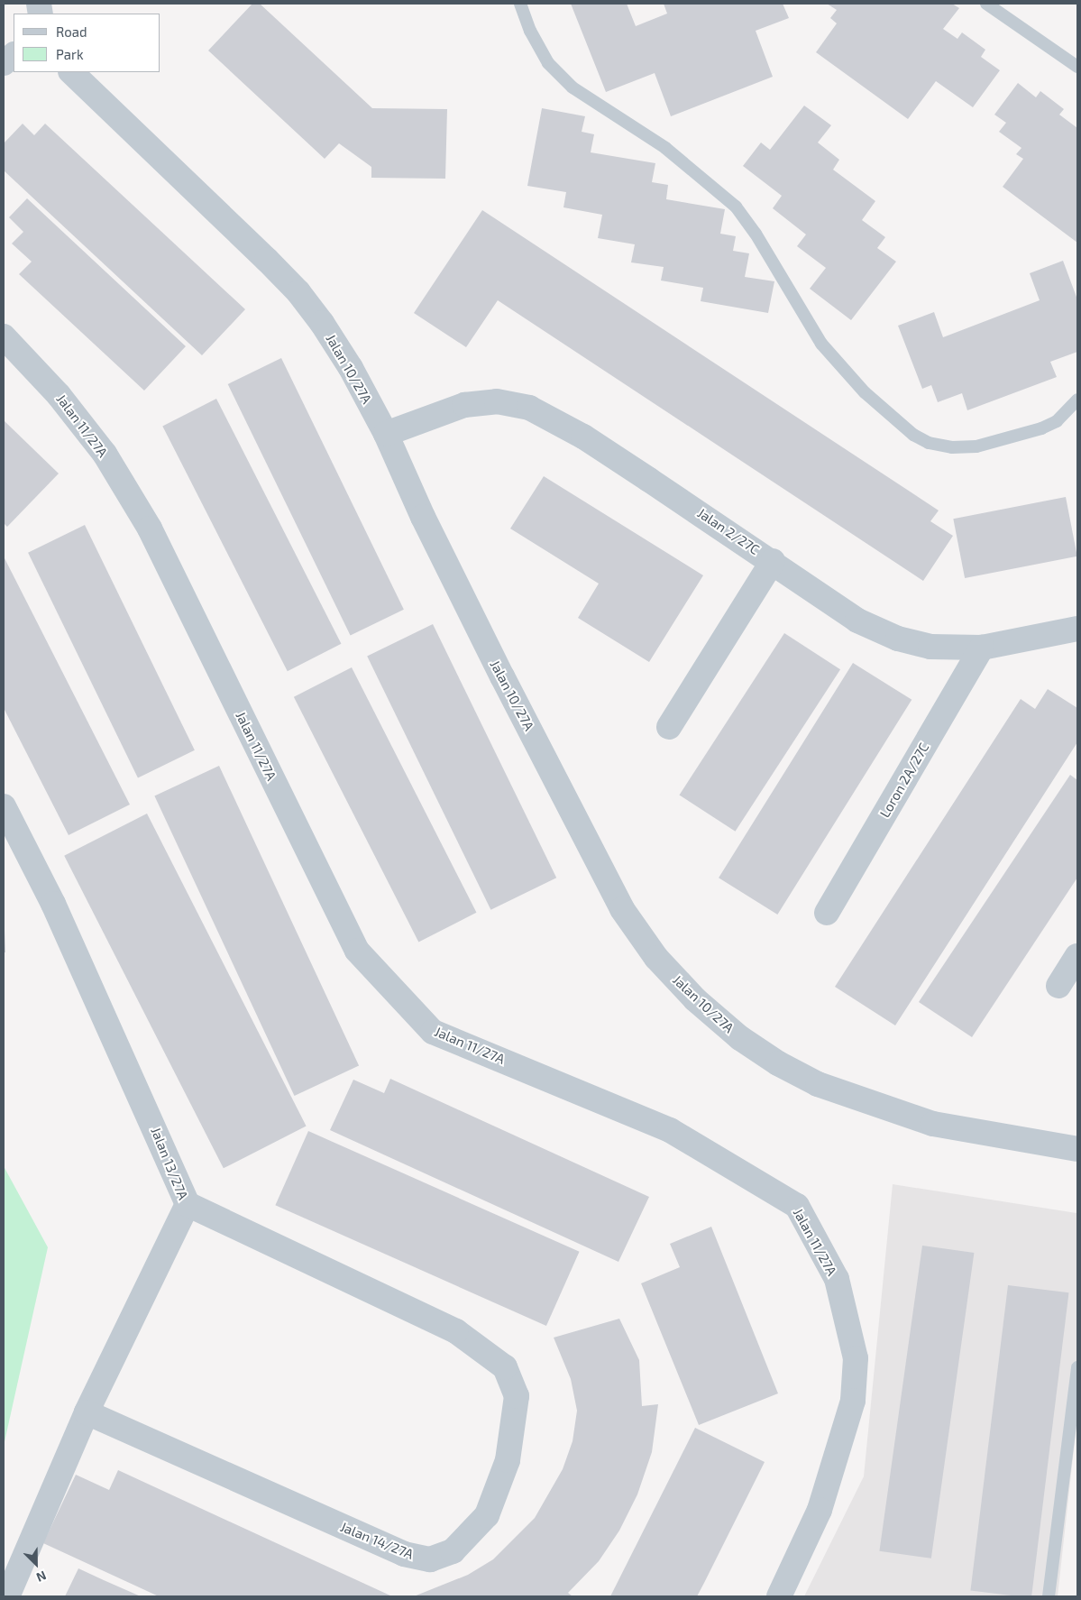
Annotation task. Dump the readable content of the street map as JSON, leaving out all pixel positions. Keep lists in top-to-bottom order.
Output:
{
  "streets": {
    "street": [
      "Jalan 10/27A",
      "Jalan 11/27A",
      "Jalan 2/27C",
      "Loron 2A/27C",
      "Jalan 13/27A",
      "Jalan 14/27A"
    ]
  },
  "crossings": [
    ["Jalan 10/27A", "Jalan 2/27C"],
    ["Jalan 2/27C", "Loron 2A/27C"],
    ["Jalan 13/27A", "Jalan 14/27A"]
  ],
  "legend": ["Road", "Park"],
  "north": "bottom right"
}
